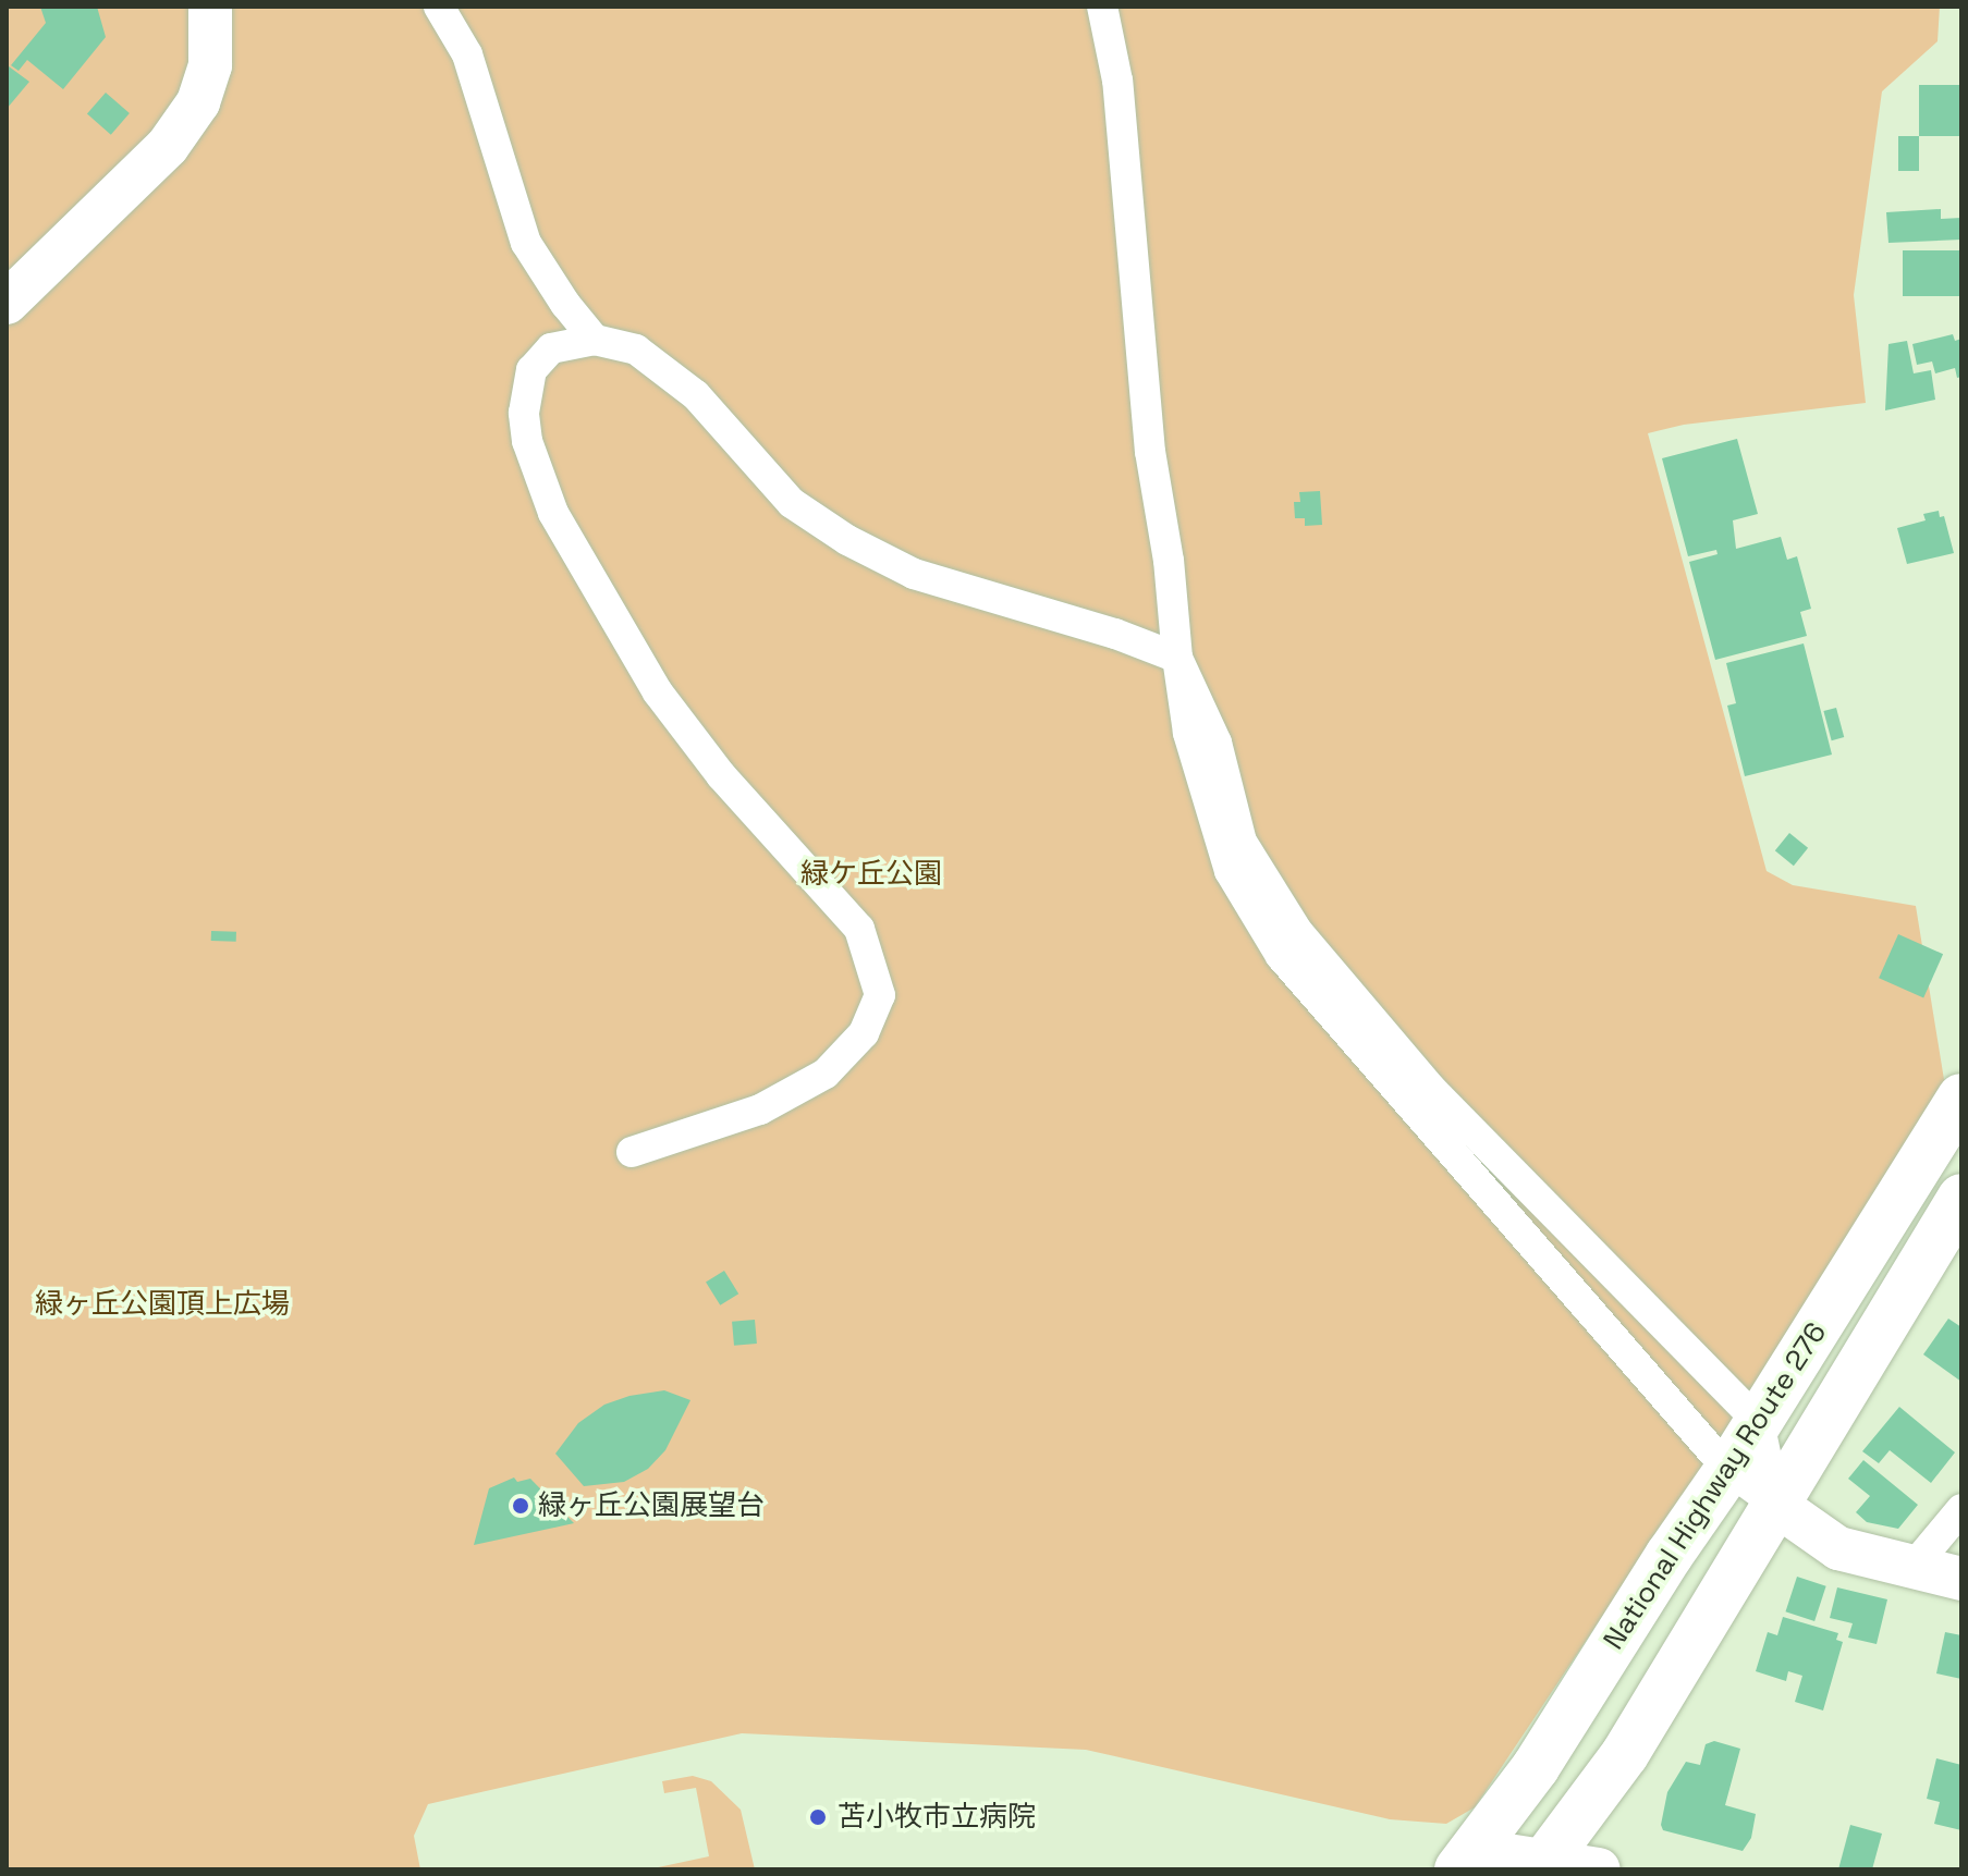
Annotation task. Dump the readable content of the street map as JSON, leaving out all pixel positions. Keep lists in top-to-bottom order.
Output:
{
  "streets": {
    "highway": ["National Highway Route 276"]
  },
  "parks": ["緑ケ丘公園", "緑ヶ丘公園頂上広場"],
  "places": ["緑ヶ丘公園展望台", "苫小牧市立病院"]
}
